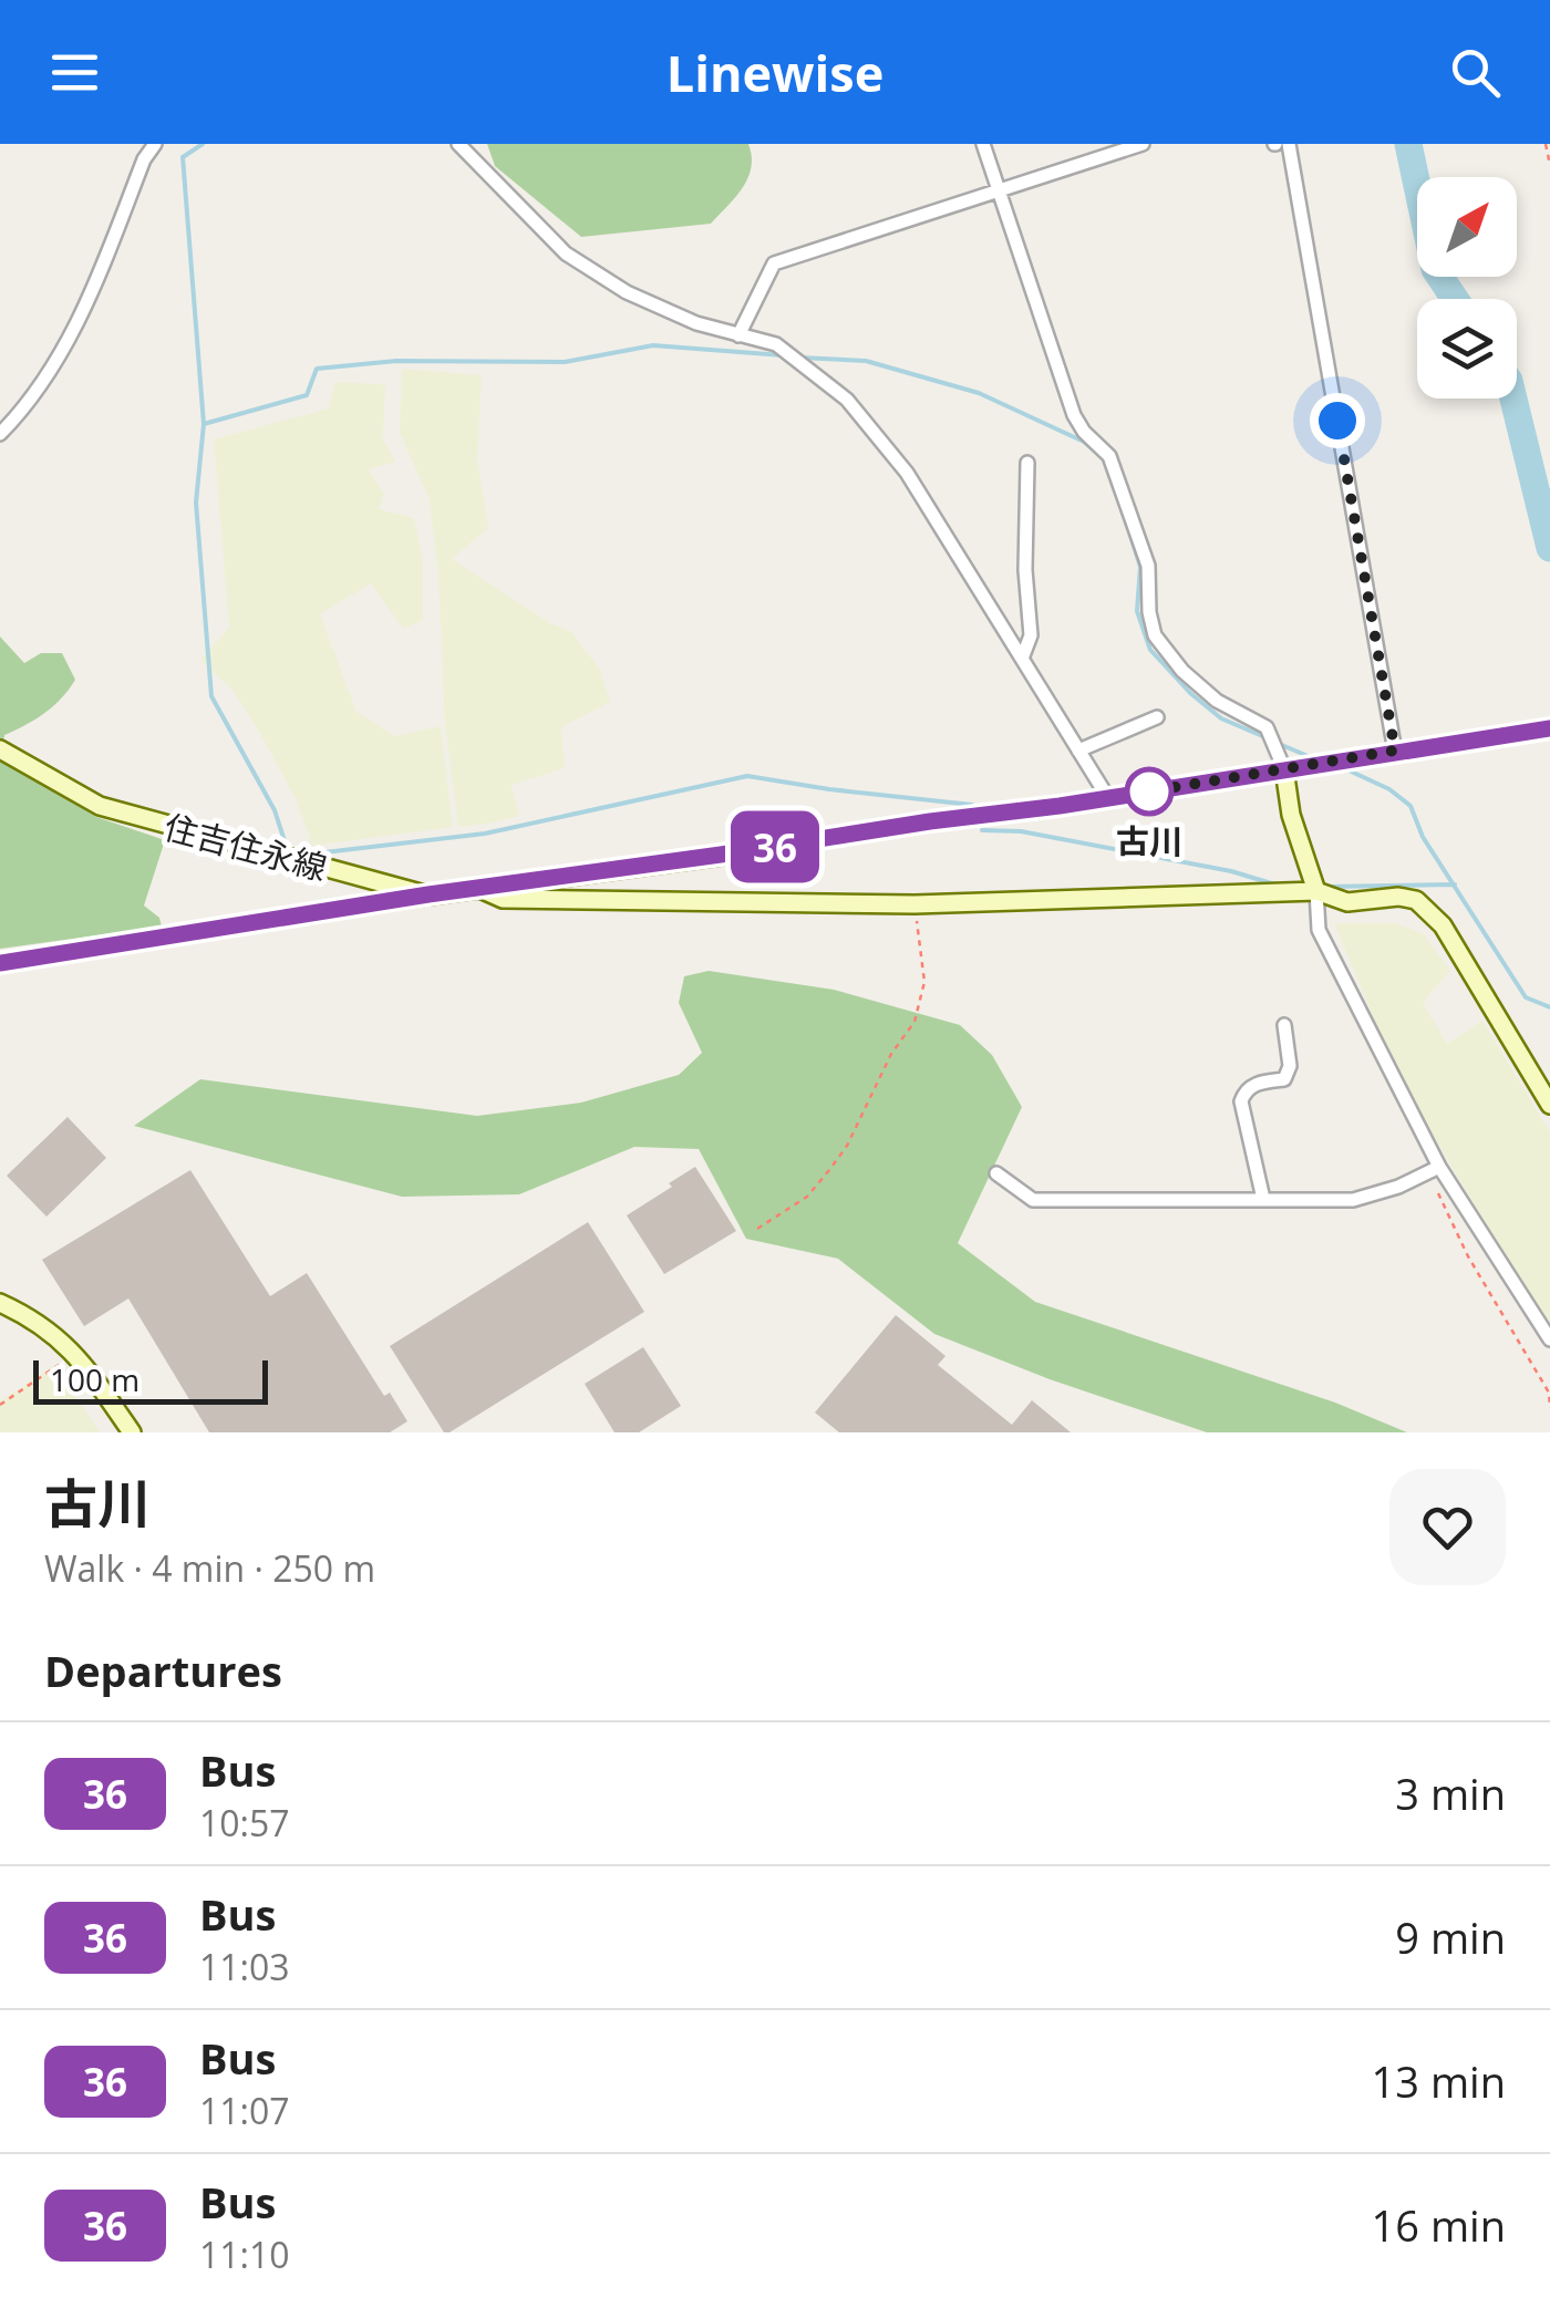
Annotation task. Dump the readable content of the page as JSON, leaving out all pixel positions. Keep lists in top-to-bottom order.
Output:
{
  "streets": {
    "main road": ["住吉住永線"]
  },
  "places": ["古川"],
  "lines": ["bus line 36"],
  "scale_bar": "100 m",
  "north": "top right",
  "page": {
    "header": "Linewise",
    "on_map": "36",
    "scale": "100 m",
    "heading": [
      ["古川", "Walk · 4 min · 250 m"],
      "Departures"
    ],
    "list": [
      {
        "mark": "36",
        "name": "Bus",
        "note": "10:57",
        "value": "3 min"
      },
      {
        "mark": "36",
        "name": "Bus",
        "note": "11:03",
        "value": "9 min"
      },
      {
        "mark": "36",
        "name": "Bus",
        "note": "11:07",
        "value": "13 min"
      },
      {
        "mark": "36",
        "name": "Bus",
        "note": "11:10",
        "value": "16 min"
      }
    ]
  }
}
